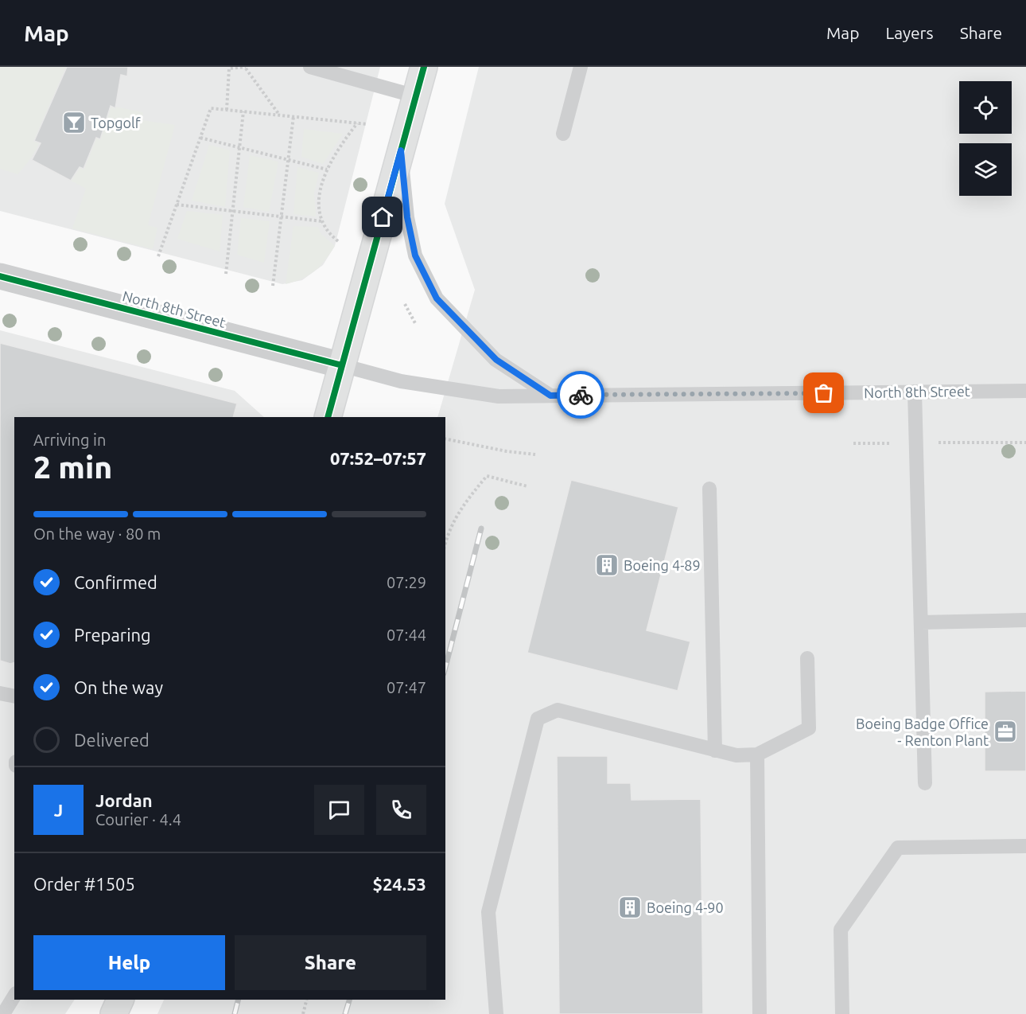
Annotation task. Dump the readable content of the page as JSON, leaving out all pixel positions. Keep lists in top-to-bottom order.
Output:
{
  "streets": {
    "street": ["North 8th Street"]
  },
  "places": {
    "bar": ["Topgolf"],
    "building": ["Boeing 4-89", "Boeing 4-90"],
    "office": ["Boeing Badge Office - Renton Plant"]
  },
  "page": {
    "header": "Map",
    "nav": ["Map", "Layers", "Share"],
    "heading": ["2 min", "Arriving in", "07:52–07:57"],
    "panel": [
      "Jordan",
      "Courier · 4.4",
      "Order #1505",
      "$24.53"
    ],
    "bar": "On the way · 80 m",
    "list": [
      ["Confirmed", "07:29"],
      ["Preparing", "07:44"],
      ["On the way", "07:47"],
      "Delivered"
    ],
    "round": "J",
    "buttons": ["Help", "Share"]
  }
}
